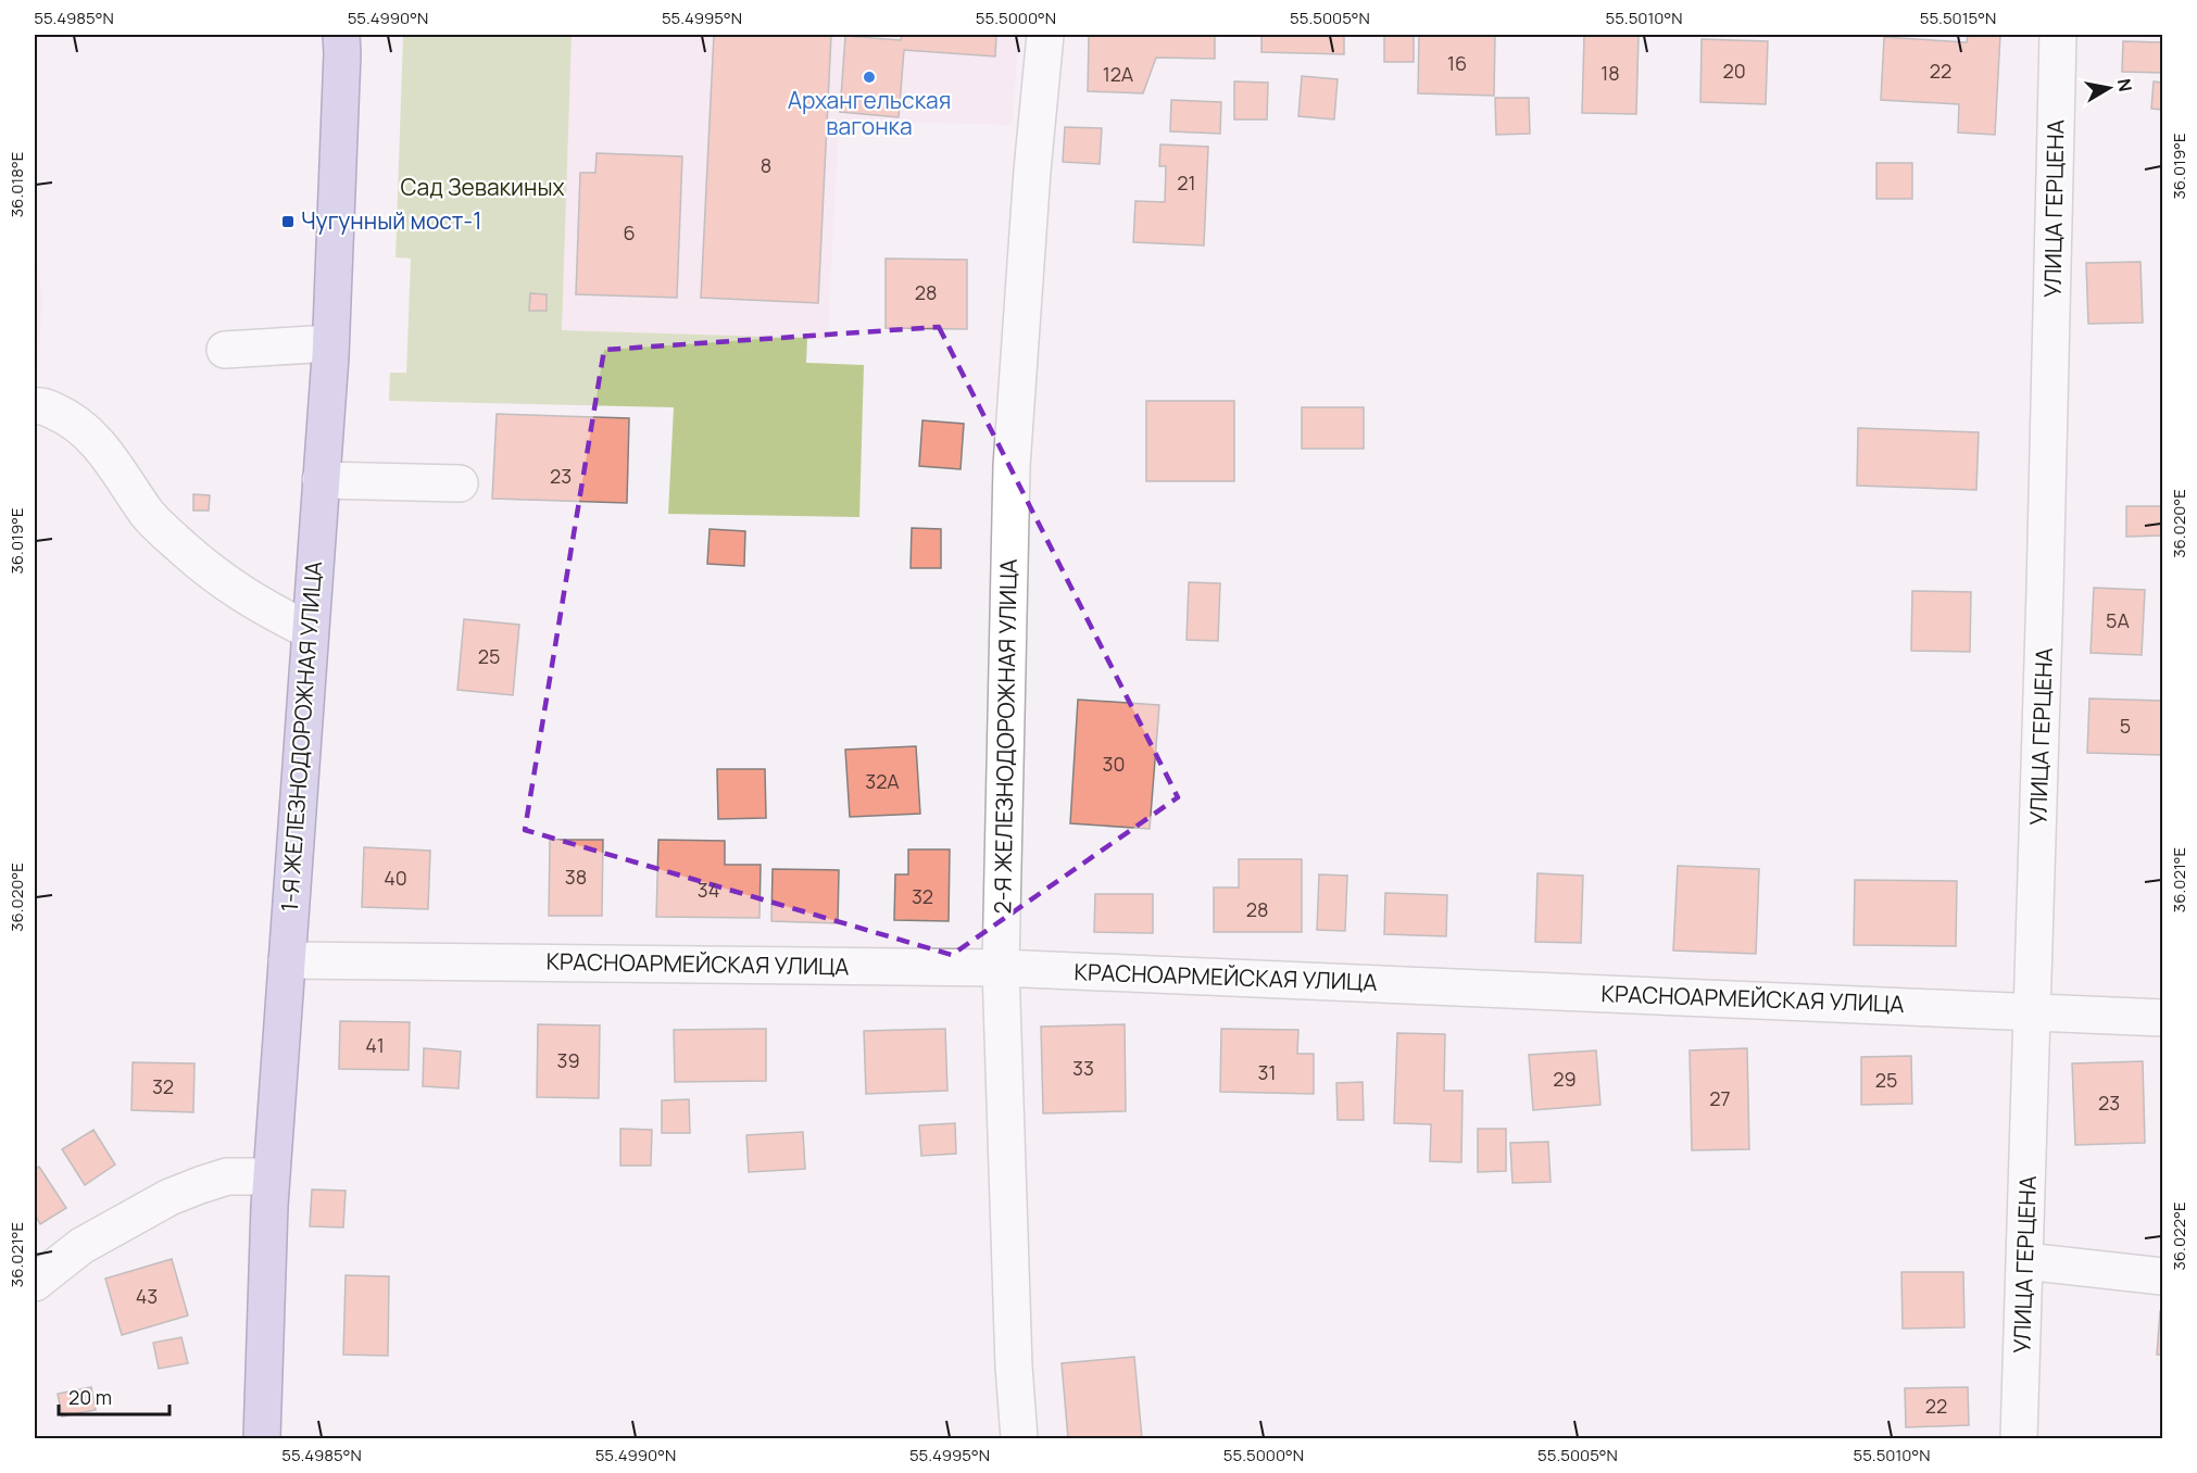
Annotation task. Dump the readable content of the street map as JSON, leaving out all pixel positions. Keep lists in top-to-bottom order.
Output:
{
  "streets": {
    "main road": ["1-Я ЖЕЛЕЗНОДОРОЖНАЯ УЛИЦА"],
    "street": ["УЛИЦА ГЕРЦЕНА", "2-Я ЖЕЛЕЗНОДОРОЖНАЯ УЛИЦА", "КРАСНОАРМЕЙСКАЯ УЛИЦА"]
  },
  "crossings": [
    ["УЛИЦА ГЕРЦЕНА", "КРАСНОАРМЕЙСКАЯ УЛИЦА"],
    ["1-Я ЖЕЛЕЗНОДОРОЖНАЯ УЛИЦА", "КРАСНОАРМЕЙСКАЯ УЛИЦА"],
    ["2-Я ЖЕЛЕЗНОДОРОЖНАЯ УЛИЦА", "КРАСНОАРМЕЙСКАЯ УЛИЦА"]
  ],
  "parks": ["Сад Зевакиных"],
  "places": {
    "other": ["Архангельская вагонка"],
    "transit": ["Чугунный мост-1"]
  },
  "house_numbers": [
    "16",
    "20",
    "22",
    "18",
    "12А",
    "8",
    "21",
    "6",
    "28",
    "23",
    "5А",
    "25",
    "5",
    "30",
    "32А",
    "38",
    "40",
    "34",
    "32",
    "28",
    "41",
    "39",
    "33",
    "31",
    "29",
    "25",
    "32",
    "27",
    "23",
    "43",
    "22"
  ],
  "scale_bar": "20 m",
  "north": "right",
  "coordinates": [
    "55.4985°N",
    "55.4990°N",
    "55.4995°N",
    "55.5000°N",
    "55.5005°N",
    "55.5010°N",
    "55.5015°N",
    "36.019°E",
    "36.018°E",
    "36.020°E",
    "36.021°E",
    "36.022°E"
  ]
}
